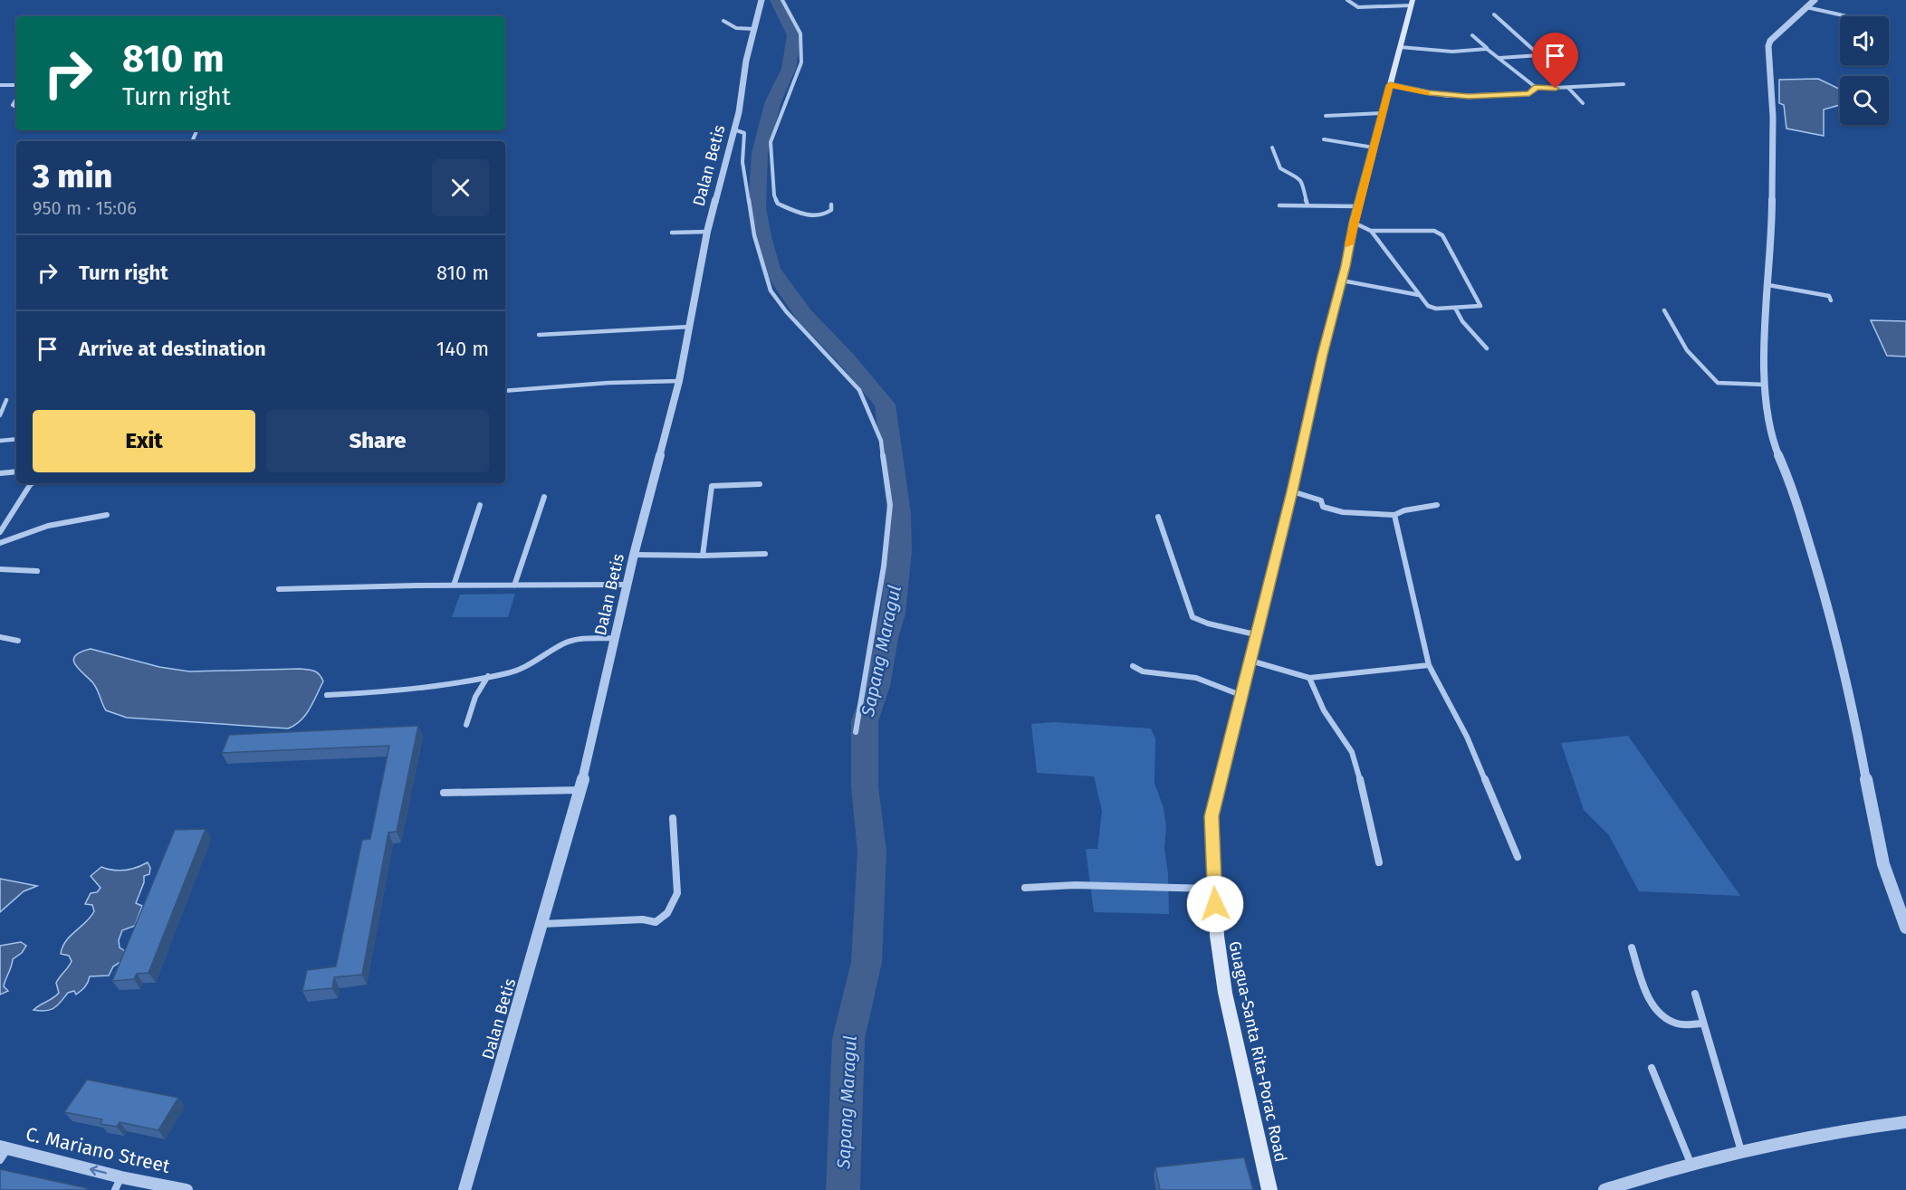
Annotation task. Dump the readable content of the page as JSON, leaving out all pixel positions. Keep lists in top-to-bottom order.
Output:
{
  "streets": {
    "main road": ["Guagua-Santa Rita-Porac Road"],
    "street": ["Dalan Betis", "C. Mariano Street"]
  },
  "one_way": ["C. Mariano Street"],
  "water": ["Sapang Maragul"],
  "page": {
    "turn": ["810 m", "Turn right"],
    "heading": ["3 min", "950 m · 15:06"],
    "list": [
      {
        "name": "Turn right",
        "value": "810 m"
      },
      {
        "name": "Arrive at destination",
        "value": "140 m"
      }
    ],
    "buttons": ["Exit", "Share"]
  }
}
